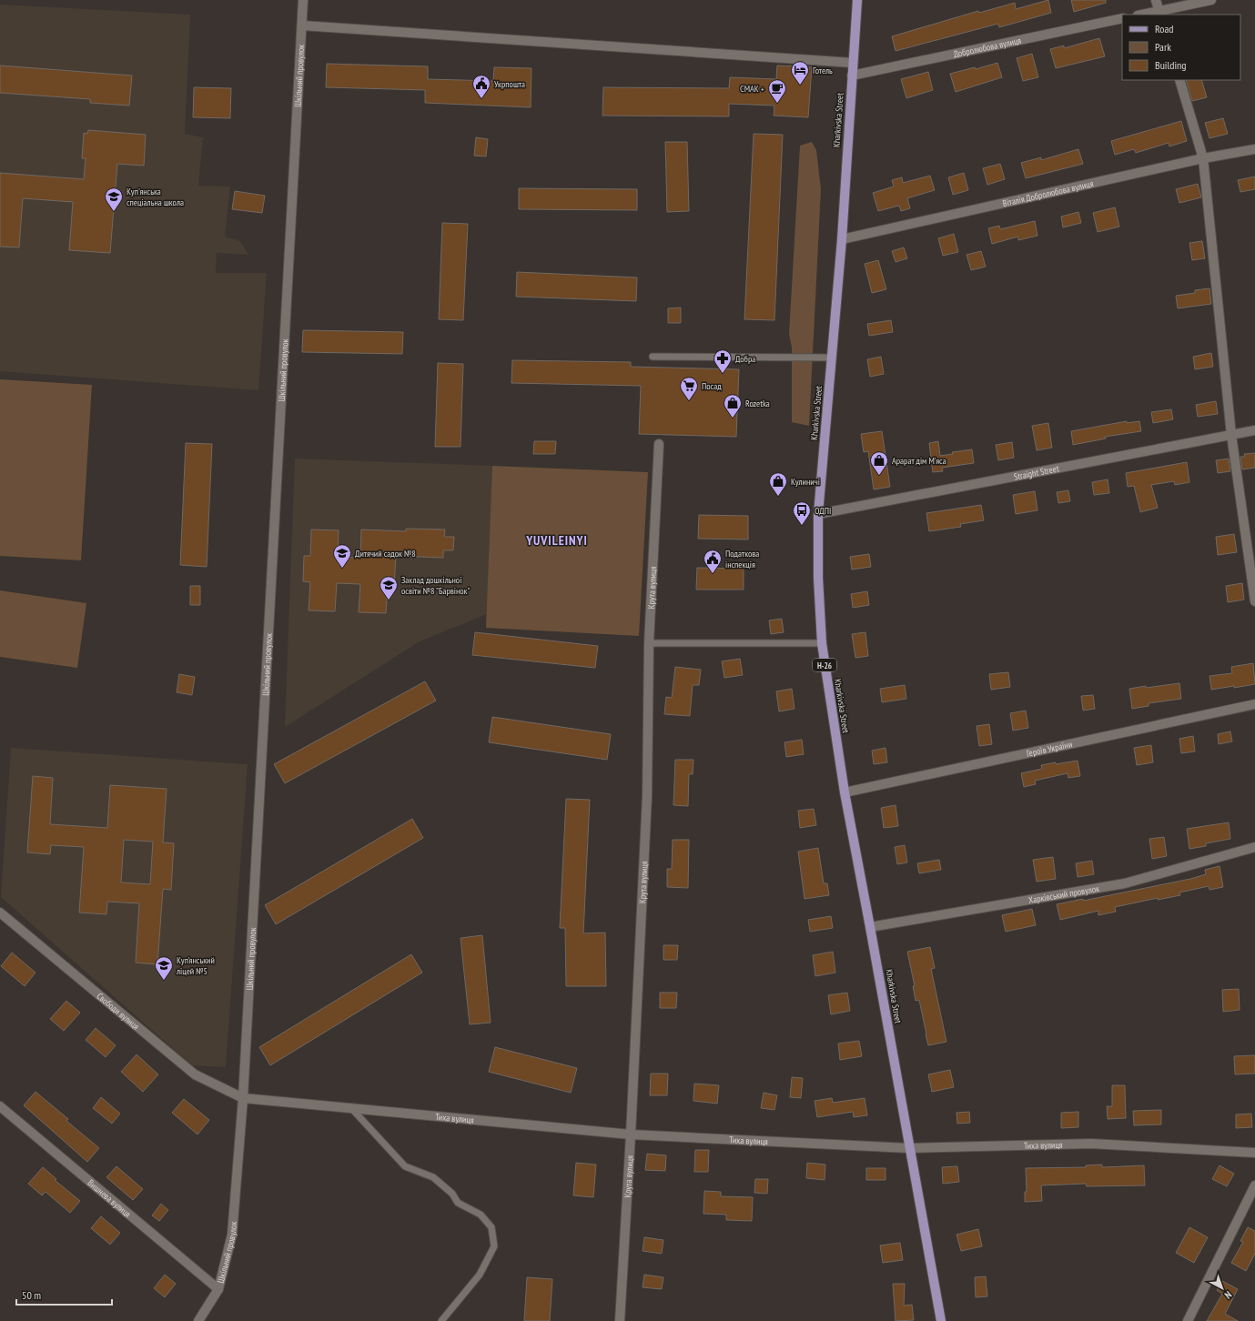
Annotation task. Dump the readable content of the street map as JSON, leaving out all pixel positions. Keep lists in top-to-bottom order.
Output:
{
  "streets": {
    "main road": ["Kharkivska Street", "Н-26"],
    "street": [
      "Добролюбова вулиця",
      "Шкільний провулок",
      "Віталія Добролюбова вулиця",
      "Straight Street",
      "Крута вулиця",
      "Героїв України",
      "Харківський провулок",
      "Свободи вулиця",
      "Тиха вулиця",
      "Вишнева вулиця"
    ]
  },
  "crossings": [
    ["Добролюбова вулиця", "Kharkivska Street"],
    ["Шкільний провулок", "Свободи вулиця"],
    ["Шкільний провулок", "Тиха вулиця"],
    ["Шкільний провулок", "Вишнева вулиця"],
    ["Kharkivska Street", "Віталія Добролюбова вулиця"],
    ["Kharkivska Street", "Straight Street"],
    ["Kharkivska Street", "Героїв України"],
    ["Kharkivska Street", "Харківський провулок"],
    ["Kharkivska Street", "Тиха вулиця"],
    ["Крута вулиця", "Тиха вулиця"],
    ["Свободи вулиця", "Тиха вулиця"]
  ],
  "districts": ["YUVILEINYI"],
  "places": {
    "hotel": ["Готель"],
    "public building": ["Укрпошта", "Податкова інспекція"],
    "cafe": ["СМАК +"],
    "school or university": [
      "Куп'янська спеціальна школа",
      "Дитячий садок №8",
      "Заклад дошкільної освіти №8 \"Барвінок\"",
      "Куп’янський ліцей №5"
    ],
    "pharmacy": ["Добра"],
    "supermarket": ["Посад"],
    "shop": ["Rozetka", "Арарат дім М'яса", "Кулиничі"],
    "bus stop": ["ОДПІ"]
  },
  "legend": ["Road", "Park", "Building"],
  "scale_bar": "50 m",
  "north": "bottom right"
}
